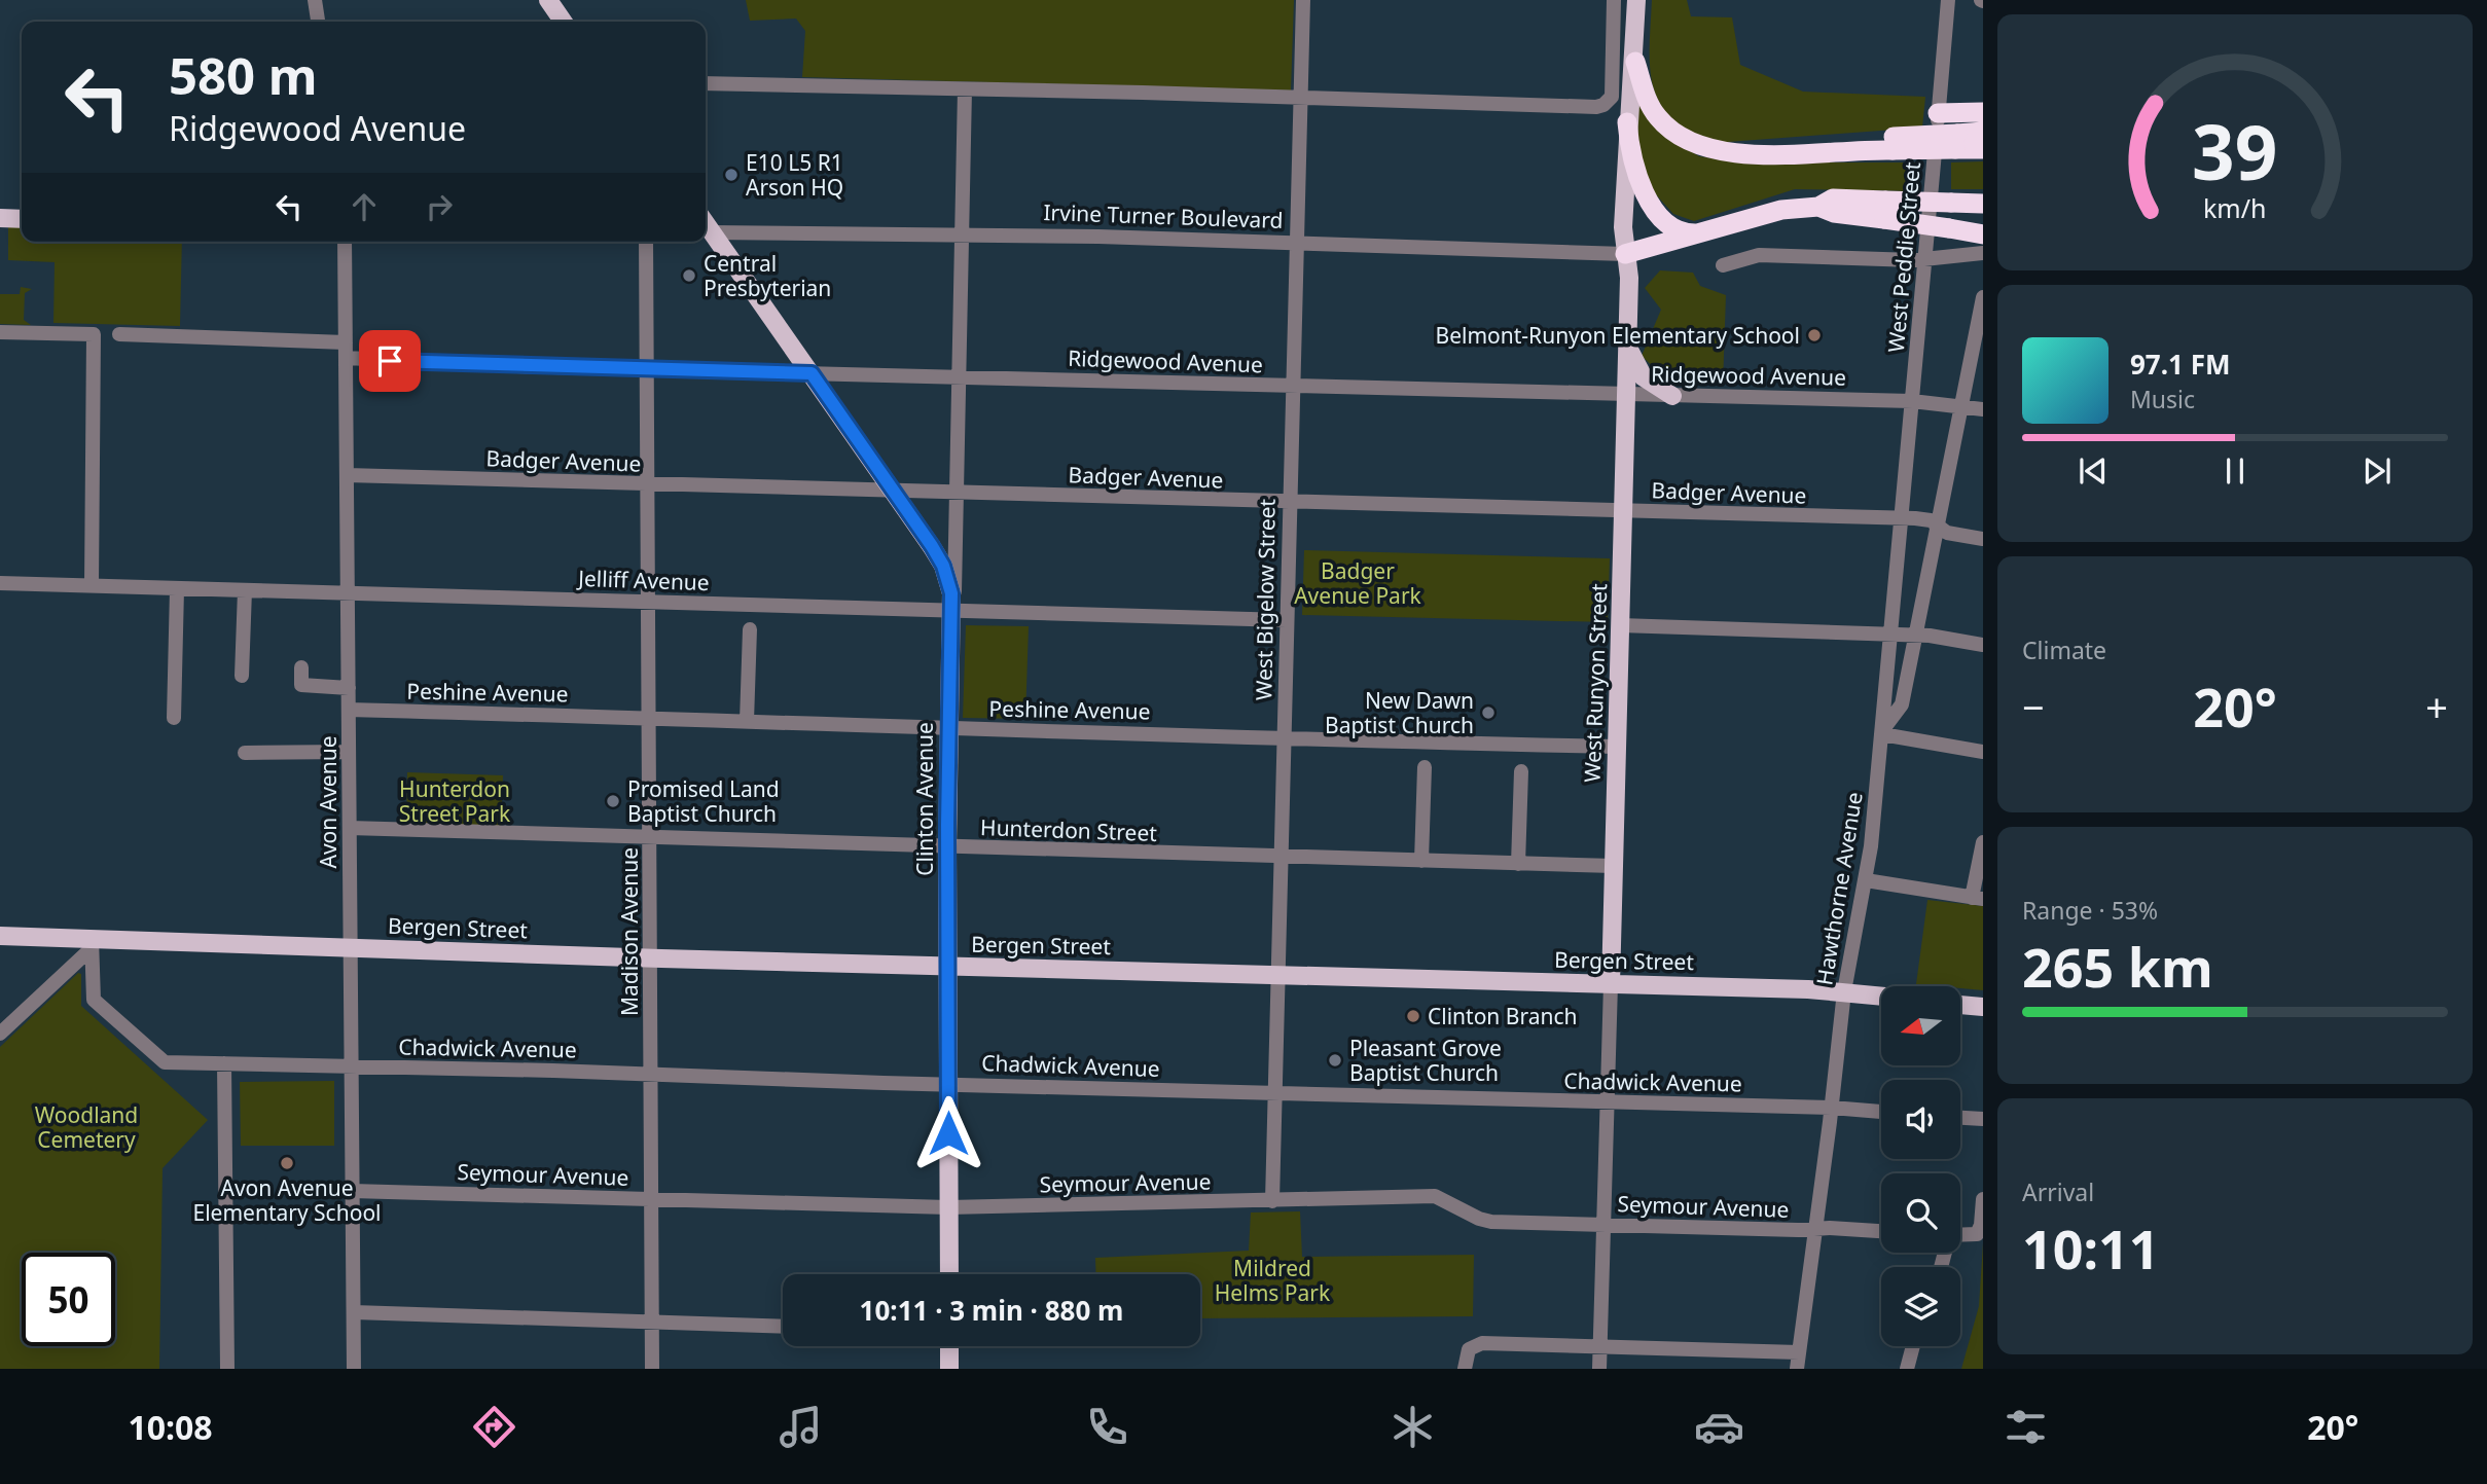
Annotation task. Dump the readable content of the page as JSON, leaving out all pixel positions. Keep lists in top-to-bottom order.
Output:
{
  "streets": {
    "main road": ["West Runyon Street", "Clinton Avenue", "Bergen Street"],
    "street": [
      "Irvine Turner Boulevard",
      "West Peddie Street",
      "Ridgewood Avenue",
      "Badger Avenue",
      "Jelliff Avenue",
      "West Bigelow Street",
      "Peshine Avenue",
      "Avon Avenue",
      "Hunterdon Street",
      "Hawthorne Avenue",
      "Madison Avenue",
      "Chadwick Avenue",
      "Seymour Avenue"
    ]
  },
  "crossings": [
    ["Irvine Turner Boulevard", "West Bigelow Street"],
    ["Irvine Turner Boulevard", "West Runyon Street"],
    ["Irvine Turner Boulevard", "Clinton Avenue"],
    ["West Peddie Street", "Ridgewood Avenue"],
    ["West Peddie Street", "Badger Avenue"],
    ["West Peddie Street", "Hawthorne Avenue"],
    ["Ridgewood Avenue", "West Bigelow Street"],
    ["Ridgewood Avenue", "West Runyon Street"],
    ["Ridgewood Avenue", "Clinton Avenue"],
    ["Ridgewood Avenue", "Avon Avenue"],
    ["Ridgewood Avenue", "Hawthorne Avenue"],
    ["Ridgewood Avenue", "Madison Avenue"],
    ["Badger Avenue", "West Bigelow Street"],
    ["Badger Avenue", "West Runyon Street"],
    ["Badger Avenue", "Clinton Avenue"],
    ["Badger Avenue", "Avon Avenue"],
    ["Badger Avenue", "Hawthorne Avenue"],
    ["Badger Avenue", "Madison Avenue"],
    ["Jelliff Avenue", "West Bigelow Street"],
    ["Jelliff Avenue", "Clinton Avenue"],
    ["Jelliff Avenue", "Avon Avenue"],
    ["Jelliff Avenue", "Madison Avenue"],
    ["West Bigelow Street", "Peshine Avenue"],
    ["West Bigelow Street", "Hunterdon Street"],
    ["West Bigelow Street", "Bergen Street"],
    ["West Bigelow Street", "Chadwick Avenue"],
    ["West Bigelow Street", "Seymour Avenue"],
    ["West Runyon Street", "Peshine Avenue"],
    ["West Runyon Street", "Hunterdon Street"],
    ["West Runyon Street", "Bergen Street"],
    ["West Runyon Street", "Chadwick Avenue"],
    ["West Runyon Street", "Seymour Avenue"],
    ["Peshine Avenue", "Clinton Avenue"],
    ["Peshine Avenue", "Avon Avenue"],
    ["Peshine Avenue", "Madison Avenue"],
    ["Clinton Avenue", "Hunterdon Street"],
    ["Clinton Avenue", "Bergen Street"],
    ["Clinton Avenue", "Chadwick Avenue"],
    ["Clinton Avenue", "Seymour Avenue"],
    ["Avon Avenue", "Hunterdon Street"],
    ["Avon Avenue", "Bergen Street"],
    ["Avon Avenue", "Chadwick Avenue"],
    ["Avon Avenue", "Seymour Avenue"],
    ["Hunterdon Street", "Madison Avenue"],
    ["Hawthorne Avenue", "Bergen Street"],
    ["Hawthorne Avenue", "Chadwick Avenue"],
    ["Hawthorne Avenue", "Seymour Avenue"],
    ["Bergen Street", "Madison Avenue"],
    ["Bergen Street", "Chadwick Avenue"],
    ["Madison Avenue", "Chadwick Avenue"],
    ["Madison Avenue", "Seymour Avenue"]
  ],
  "parks": [
    "Badger Avenue Park",
    "Hunterdon Street Park",
    "Woodland Cemetery",
    "Mildred Helms Park"
  ],
  "places": [
    "E10 L5 R1 Arson HQ",
    "Central Presbyterian",
    "Belmont-Runyon Elementary School",
    "New Dawn Baptist Church",
    "Promised Land Baptist Church",
    "Clinton Branch",
    "Pleasant Grove Baptist Church",
    "Avon Avenue Elementary School"
  ],
  "north": "left",
  "page": {
    "turn": ["580 m", "Ridgewood Avenue"],
    "song": ["97.1 FM", "Music"],
    "tile": [
      "Climate",
      ["Range · 53%", "265 km"],
      ["Arrival", "10:11"]
    ],
    "heat": ["−", "20°", "+"],
    "limit": "50",
    "trip": "10:11 · 3 min · 880 m",
    "tabs": ["10:08", "20°"],
    "gauge": ["39", "km/h"]
  }
}
